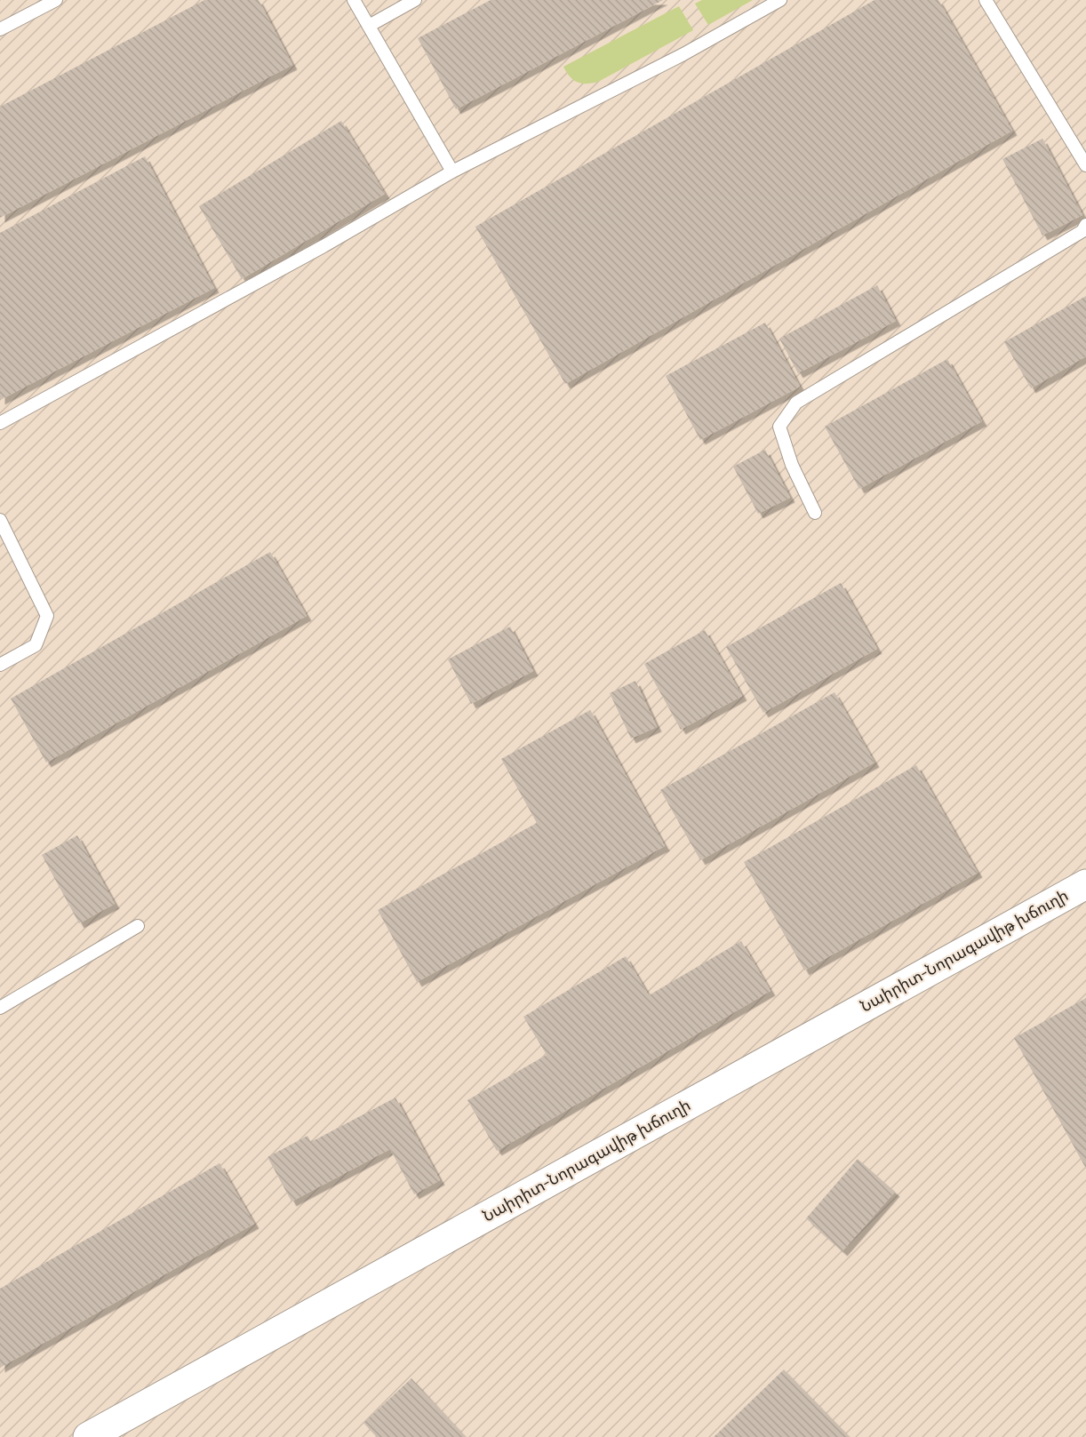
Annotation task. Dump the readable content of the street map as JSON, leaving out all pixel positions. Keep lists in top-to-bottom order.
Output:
{
  "streets": {
    "street": ["Նաիրիտ-Նորագավիթ խճուղի"]
  }
}
